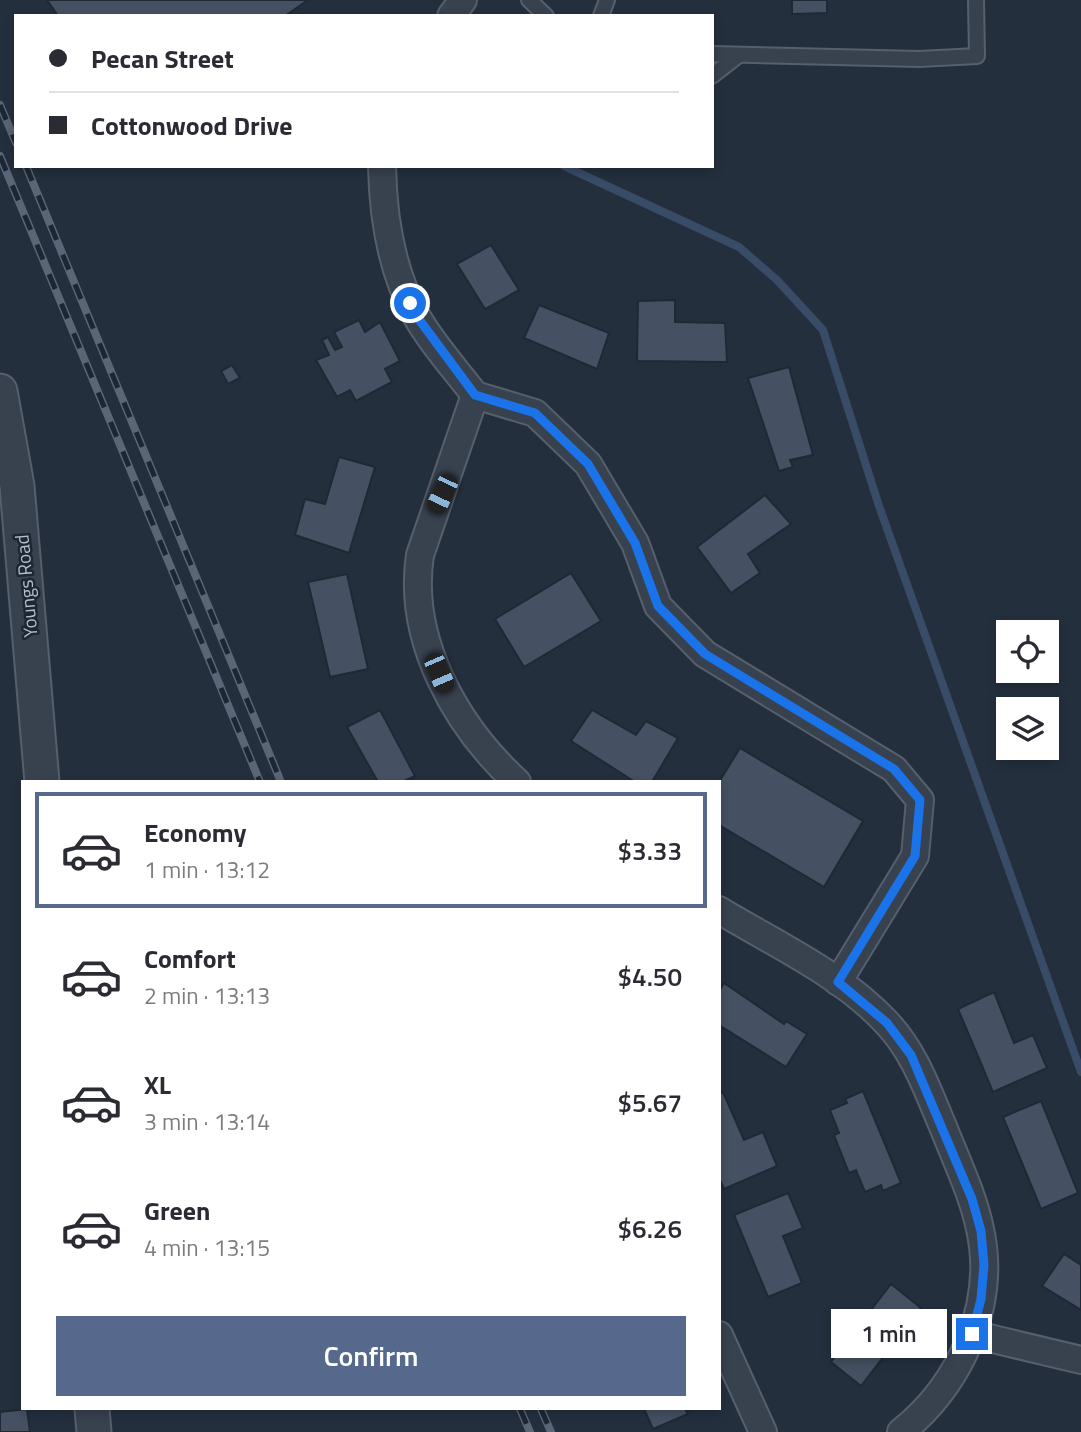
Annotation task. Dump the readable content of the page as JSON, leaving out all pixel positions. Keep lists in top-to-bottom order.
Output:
{
  "streets": {
    "street": ["Youngs Road"]
  },
  "page": {
    "banner": ["Pecan Street", "Cottonwood Drive"],
    "list": [
      {
        "name": "Economy",
        "note": "1 min · 13:12",
        "value": "$3.33"
      },
      {
        "name": "Comfort",
        "note": "2 min · 13:13",
        "value": "$4.50"
      },
      {
        "name": "XL",
        "note": "3 min · 13:14",
        "value": "$5.67"
      },
      {
        "name": "Green",
        "note": "4 min · 13:15",
        "value": "$6.26"
      }
    ],
    "buttons": "Confirm",
    "bubble": "1 min"
  }
}
